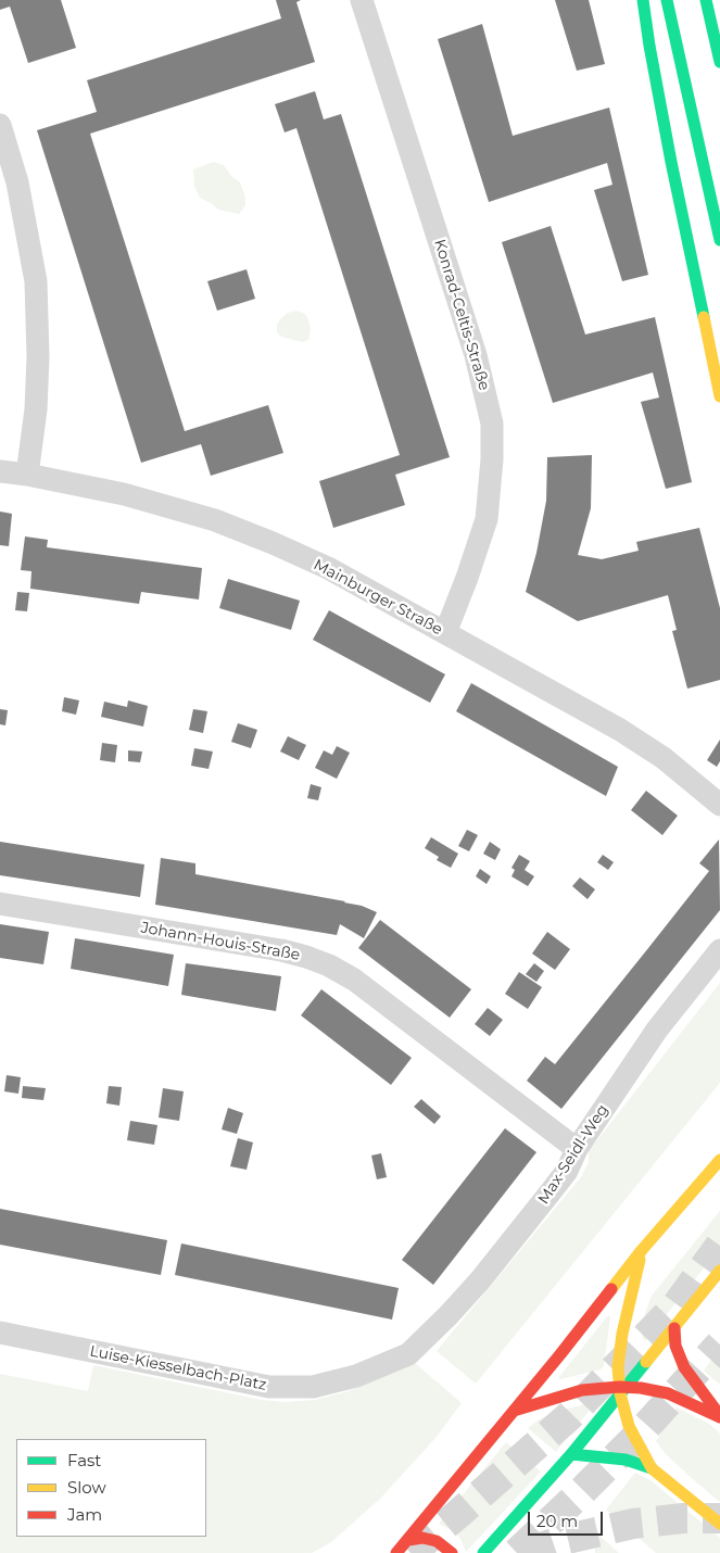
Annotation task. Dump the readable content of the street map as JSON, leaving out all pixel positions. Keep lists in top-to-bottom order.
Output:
{
  "streets": {
    "street": [
      "Konrad-Celtis-Straße",
      "Mainburger Straße",
      "Johann-Houis-Straße",
      "Max-Seidl-Weg",
      "Luise-Kiesselbach-Platz"
    ]
  },
  "crossings": [
    ["Konrad-Celtis-Straße", "Mainburger Straße"],
    ["Johann-Houis-Straße", "Max-Seidl-Weg"],
    ["Max-Seidl-Weg", "Luise-Kiesselbach-Platz"]
  ],
  "legend": ["Fast", "Slow", "Jam"],
  "scale_bar": "20 m"
}
